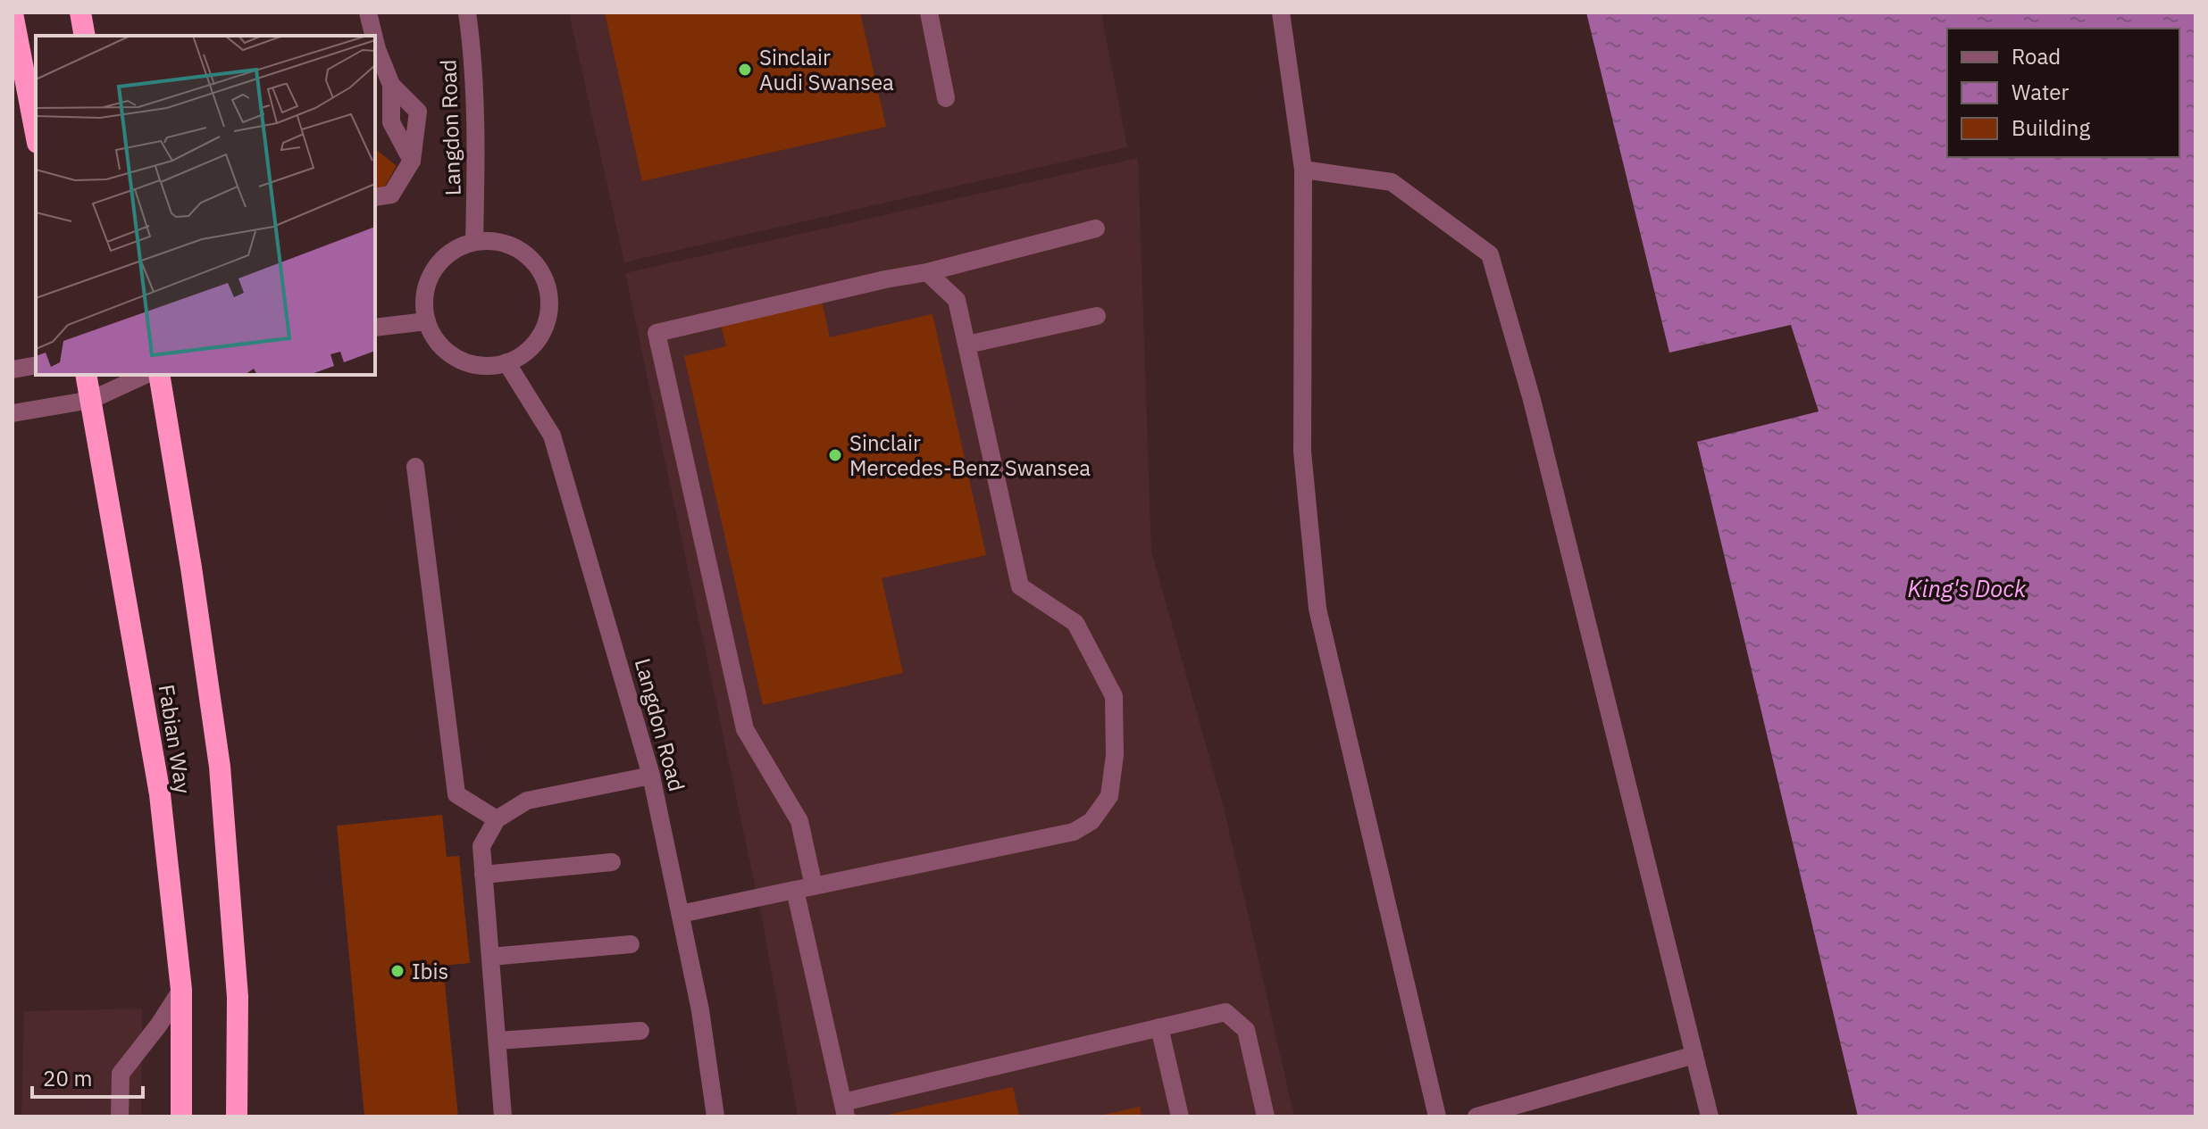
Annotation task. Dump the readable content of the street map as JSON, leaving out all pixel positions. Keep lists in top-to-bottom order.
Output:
{
  "streets": {
    "highway": ["Fabian Way"],
    "street": ["Langdon Road"]
  },
  "water": ["King's Dock"],
  "places": ["Sinclair Audi Swansea", "Sinclair Mercedes-Benz Swansea", "Ibis"],
  "legend": ["Road", "Water", "Building"],
  "scale_bar": "20 m"
}
